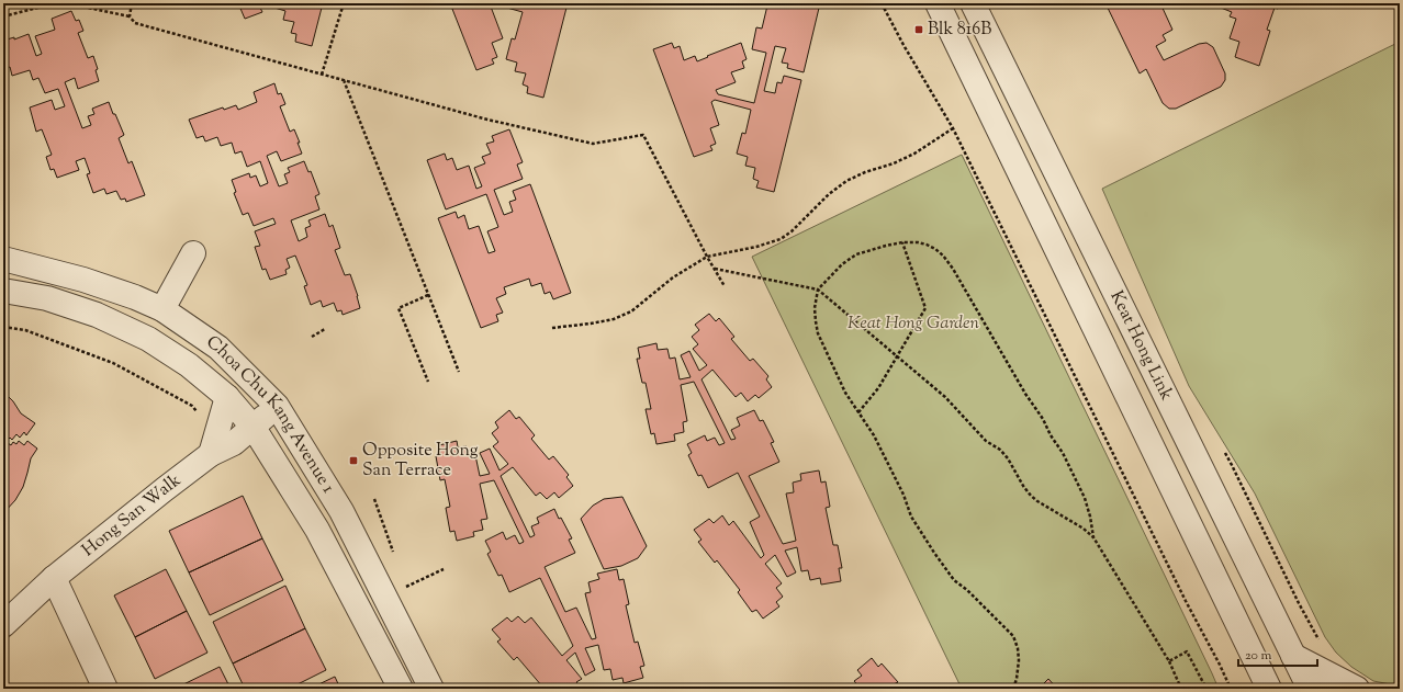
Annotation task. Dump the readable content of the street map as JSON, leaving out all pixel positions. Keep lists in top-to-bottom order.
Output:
{
  "streets": {
    "street": ["Keat Hong Link", "Choa Chu Kang Avenue 1", "Hong San Walk"]
  },
  "crossings": [
    ["Choa Chu Kang Avenue 1", "Hong San Walk"]
  ],
  "parks": ["Keat Hong Garden"],
  "places": {
    "transit": ["Blk 816B", "Opposite Hong San Terrace"]
  },
  "scale_bar": "20 m"
}
